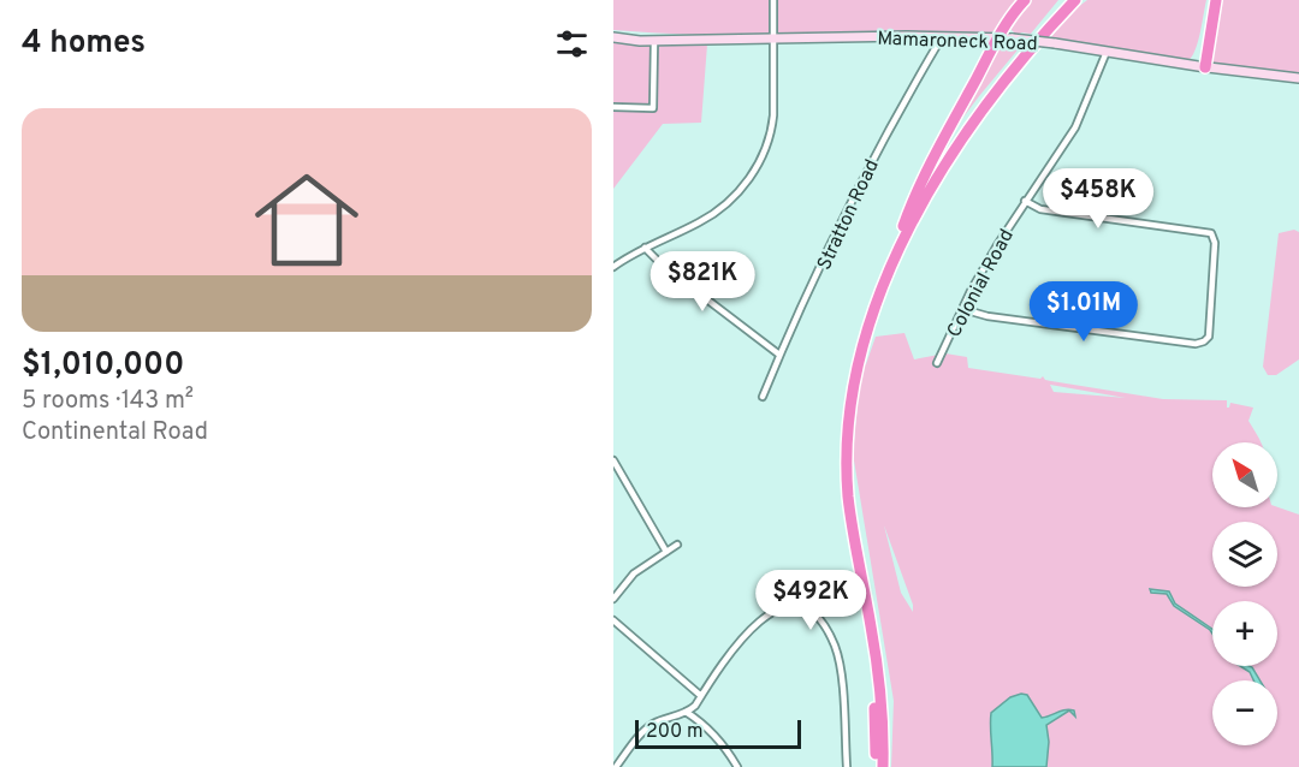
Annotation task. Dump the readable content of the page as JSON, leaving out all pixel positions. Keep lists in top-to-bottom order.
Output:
{
  "streets": {
    "street": ["Mamaroneck Road", "Stratton Road", "Colonial Road"]
  },
  "crossings": [
    ["Mamaroneck Road", "Stratton Road"],
    ["Mamaroneck Road", "Colonial Road"]
  ],
  "scale_bar": "200 m",
  "north": "top left",
  "page": {
    "heading": "4 homes",
    "list": [
      {
        "name": "$1,010,000",
        "note": "5 rooms · 143 m² · Continental Road"
      }
    ],
    "price": [
      "$458K",
      "$821K",
      "$1.01M",
      "$492K"
    ],
    "map_buttons": ["+", "−"],
    "scale": "200 m"
  }
}
